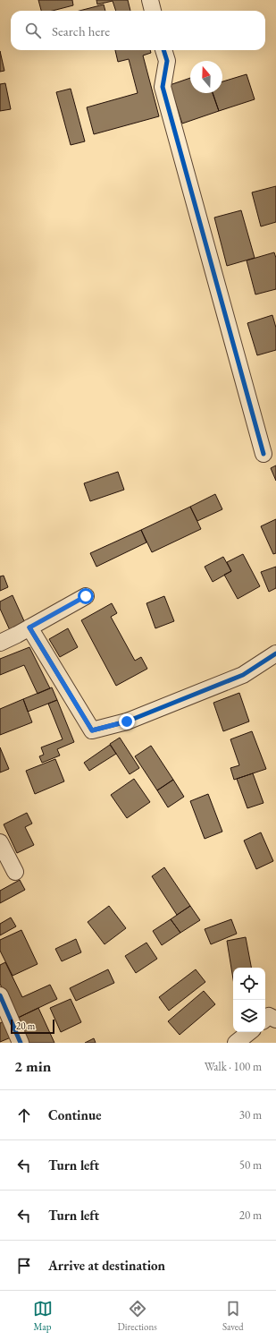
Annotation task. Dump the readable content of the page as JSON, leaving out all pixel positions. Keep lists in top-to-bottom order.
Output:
{
  "scale_bar": "20 m",
  "north": "top",
  "page": {
    "search": "Search here",
    "scale": "20 m",
    "heading": ["2 min", "Walk · 100 m"],
    "list": [
      ["Continue", "30 m"],
      ["Turn left", "50 m"],
      ["Turn left", "20 m"],
      "Arrive at destination"
    ],
    "nav": ["Map", "Directions", "Saved"]
  }
}
